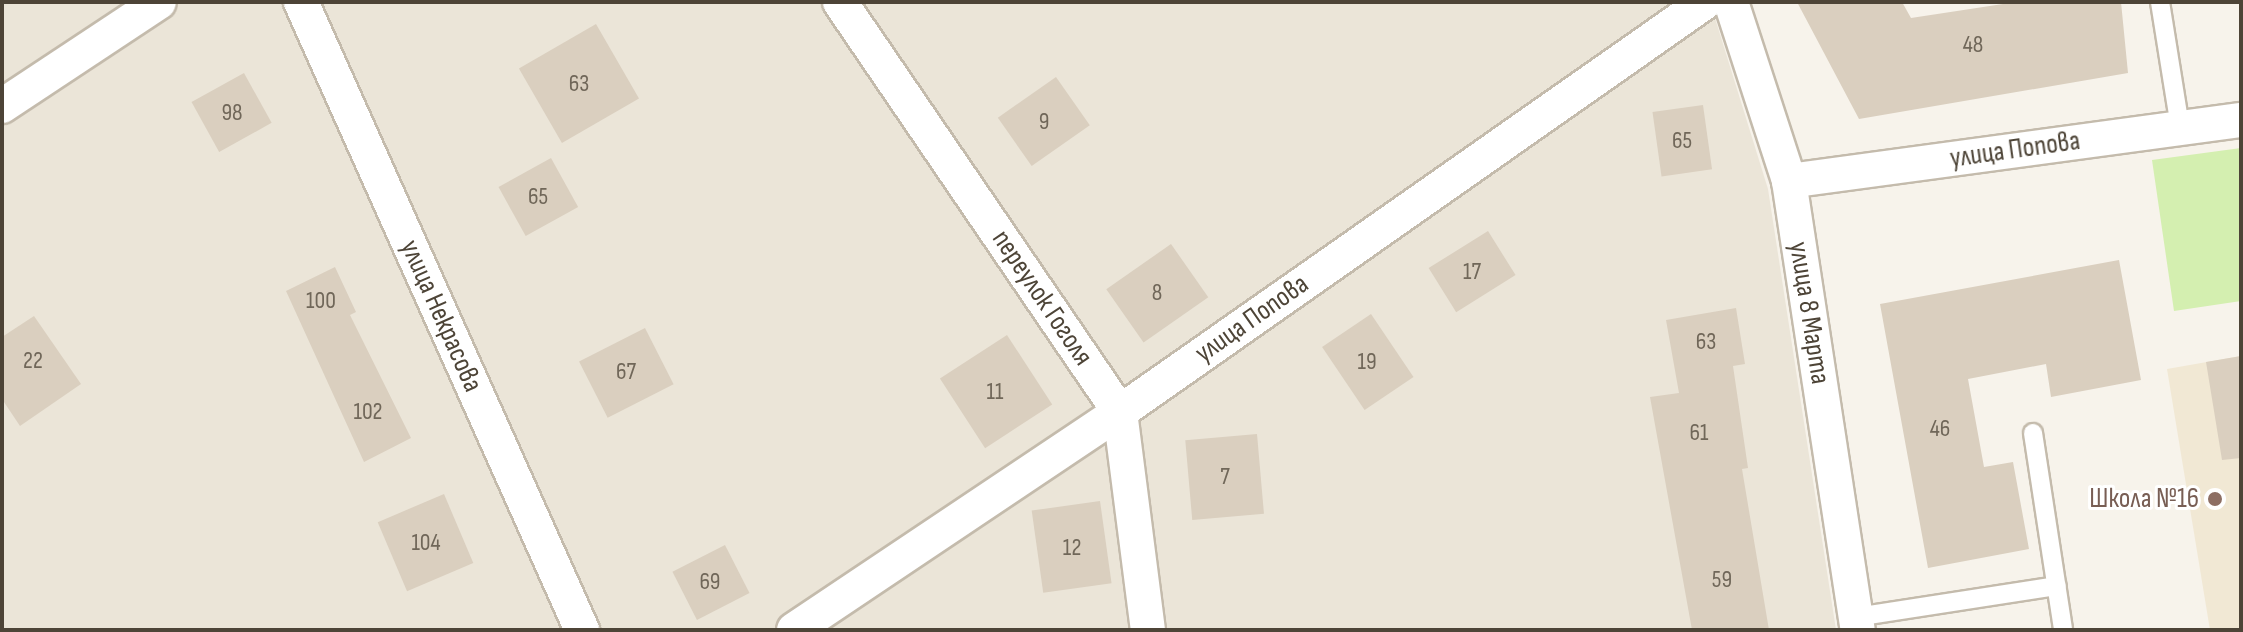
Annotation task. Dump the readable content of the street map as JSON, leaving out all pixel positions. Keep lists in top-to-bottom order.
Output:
{
  "streets": {
    "street": [
      "улица Попова",
      "переулок Гоголя",
      "улица 8 Марта",
      "улица Некрасова"
    ]
  },
  "crossings": [
    ["улица Попова", "переулок Гоголя"],
    ["улица Попова", "улица 8 Марта"]
  ],
  "places": ["Школа №16"],
  "house_numbers": [
    "48",
    "63",
    "98",
    "9",
    "65",
    "65",
    "17",
    "8",
    "100",
    "63",
    "22",
    "19",
    "67",
    "11",
    "102",
    "46",
    "61",
    "7",
    "104",
    "12",
    "59",
    "69"
  ]
}
